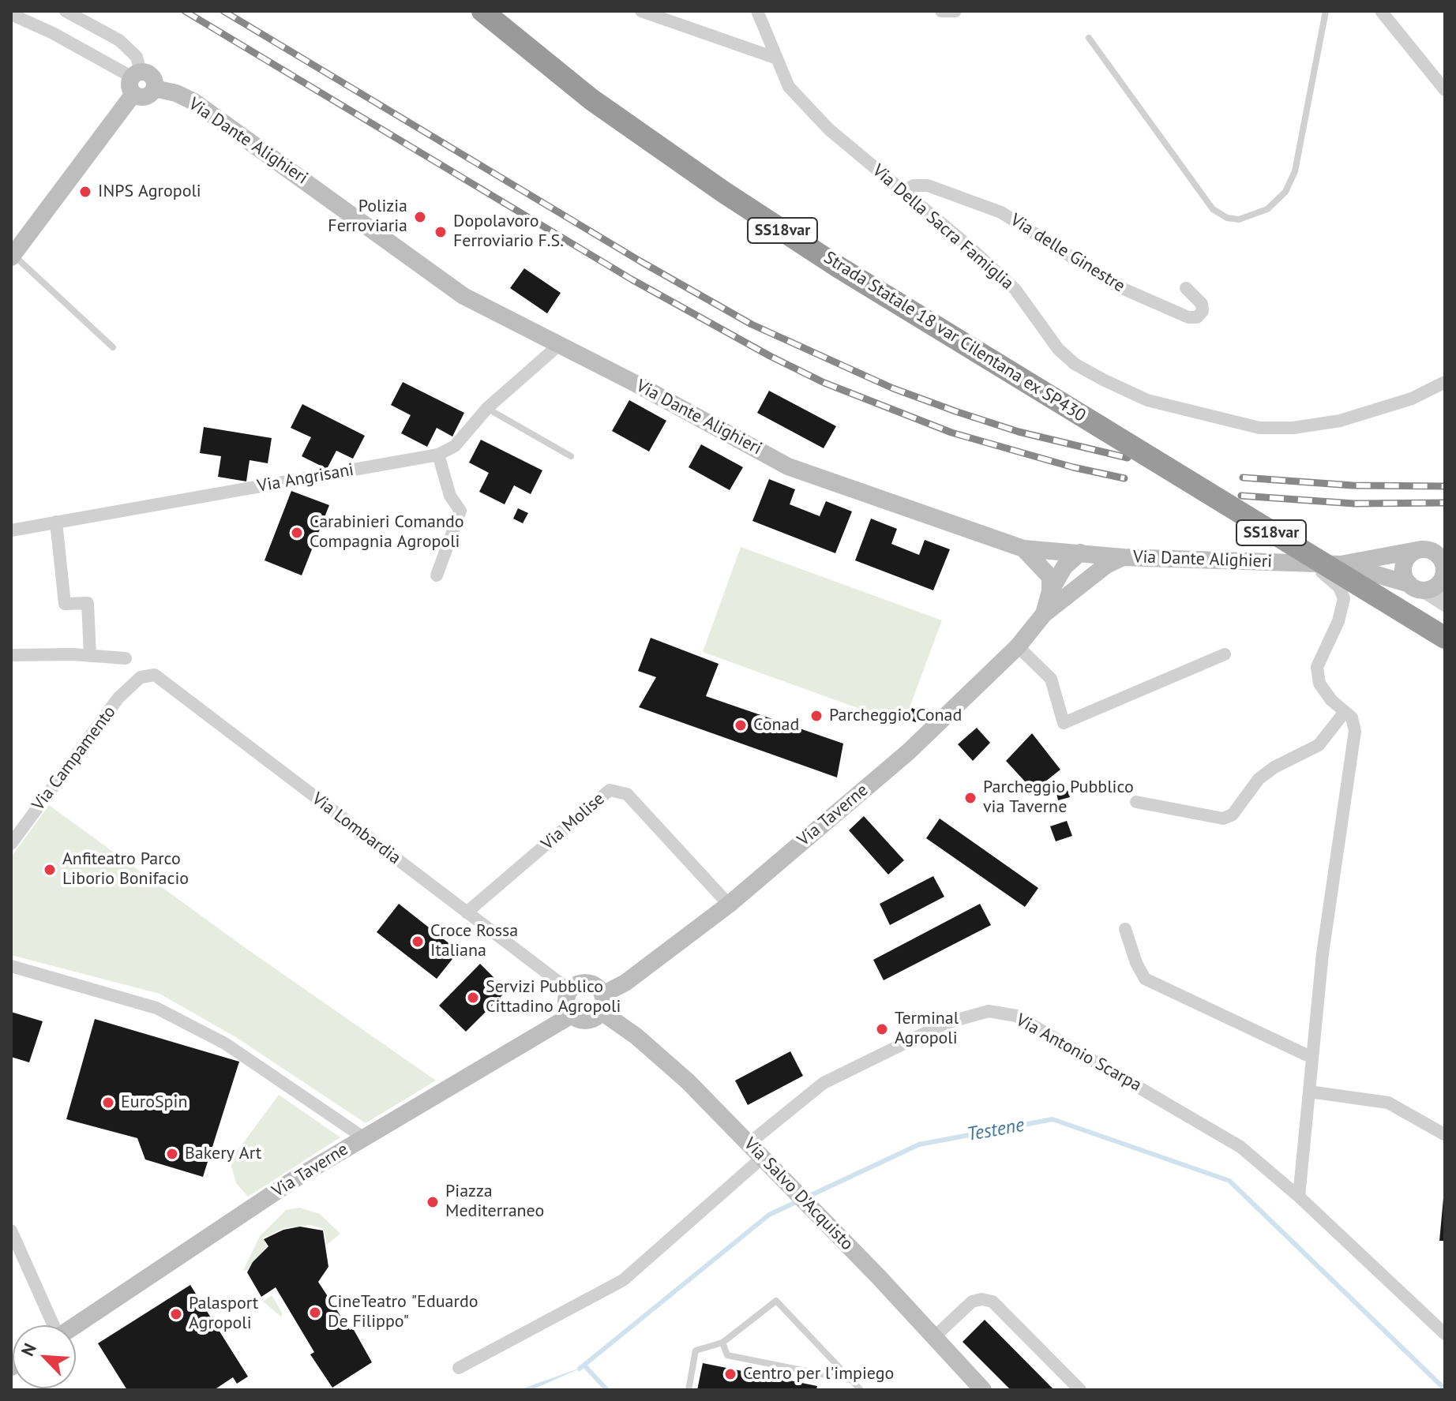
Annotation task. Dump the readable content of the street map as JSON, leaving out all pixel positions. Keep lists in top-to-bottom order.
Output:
{
  "streets": {
    "highway": ["SS18var", "Strada Statale 18 var Cilentana ex SP430"],
    "street": [
      "Via Dante Alighieri",
      "Via Della Sacra Famiglia",
      "Via delle Ginestre",
      "Via Angrisani",
      "Via Campamento",
      "Via Taverne",
      "Via Molise",
      "Via Lombardia",
      "Via Antonio Scarpa",
      "Via Salvo D'Acquisto"
    ]
  },
  "crossings": [
    ["Via Dante Alighieri", "Via Angrisani"],
    ["Via Dante Alighieri", "Via Taverne"],
    ["Via Della Sacra Famiglia", "Via delle Ginestre"],
    ["Via Campamento", "Via Lombardia"],
    ["Via Taverne", "Via Molise"],
    ["Via Taverne", "Via Lombardia"],
    ["Via Taverne", "Via Salvo D'Acquisto"],
    ["Via Molise", "Via Lombardia"],
    ["Via Lombardia", "Via Salvo D'Acquisto"],
    ["Via Antonio Scarpa", "Via Salvo D'Acquisto"]
  ],
  "water": ["Testene"],
  "places": [
    "INPS Agropoli",
    "Polizia Ferroviaria",
    "Dopolavoro Ferroviario F.S.",
    "Carabinieri Comando Compagnia Agropoli",
    "Parcheggio Conad",
    "Conad",
    "Parcheggio Pubblico via Taverne",
    "Anfiteatro Parco Liborio Bonifacio",
    "Croce Rossa Italiana",
    "Servizi Pubblico Cittadino Agropoli",
    "Terminal Agropoli",
    "EuroSpin",
    "Bakery Art",
    "Piazza Mediterraneo",
    "CineTeatro \"Eduardo De Filippo\"",
    "Palasport Agropoli",
    "Centro per l'impiego"
  ],
  "north": "top left"
}
